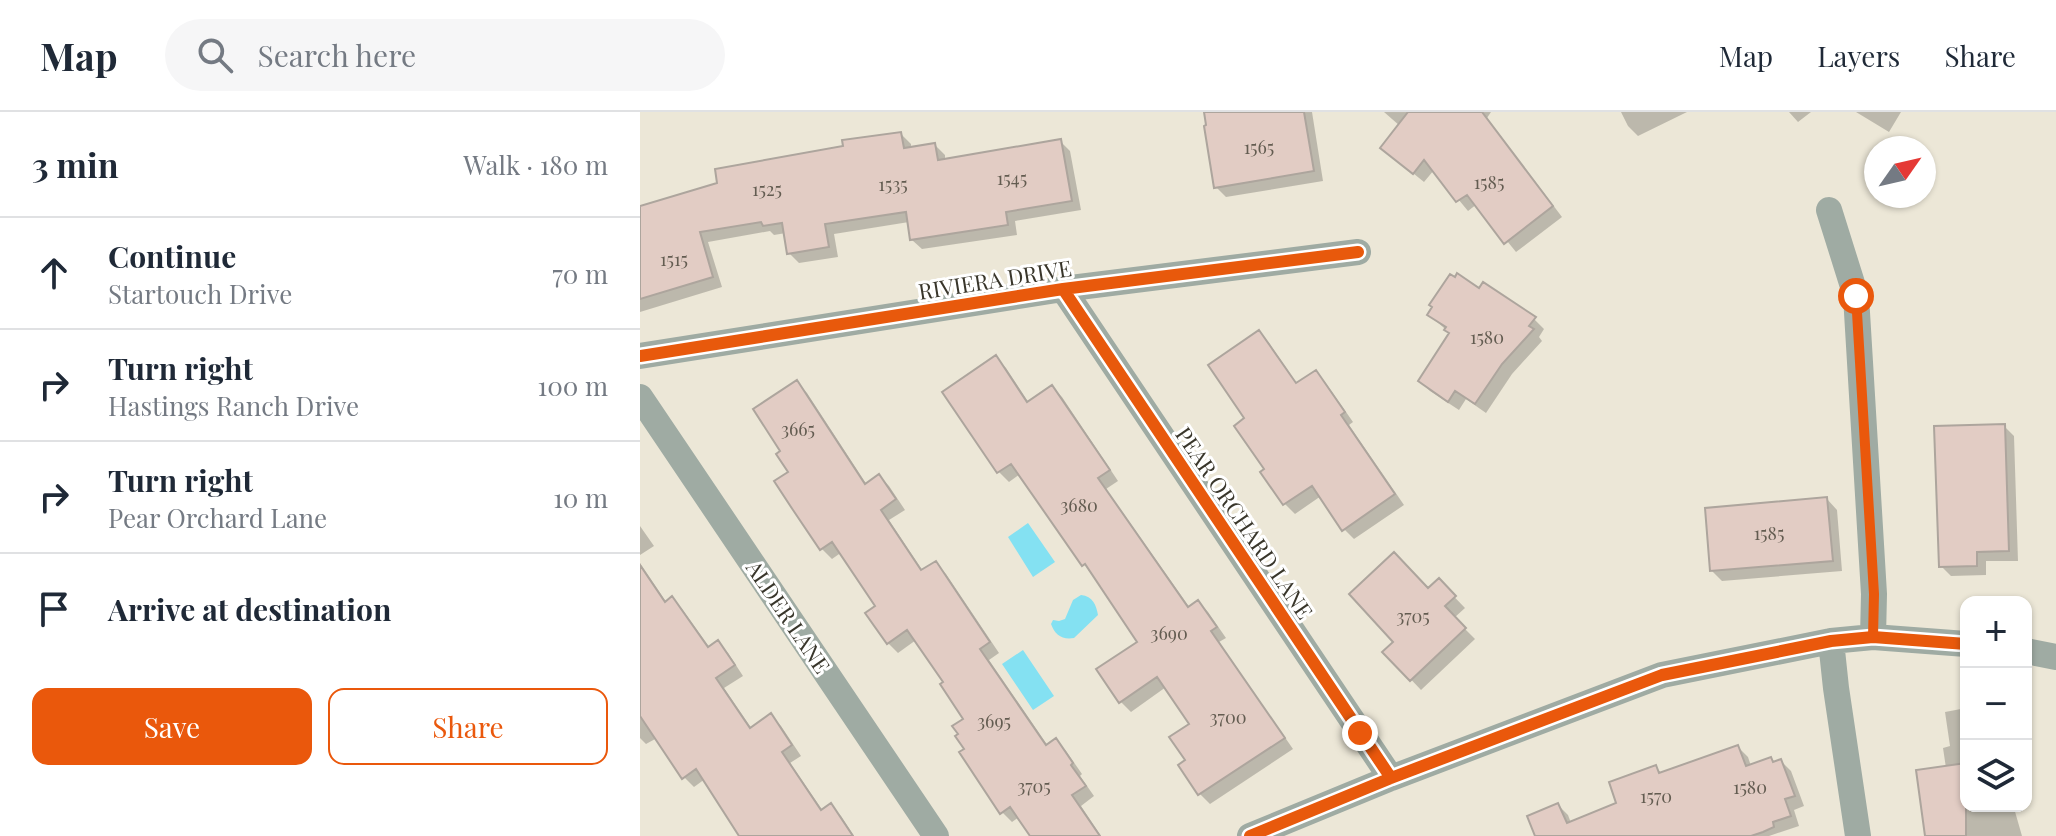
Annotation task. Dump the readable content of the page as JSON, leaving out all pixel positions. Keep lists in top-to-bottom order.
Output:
{
  "streets": {
    "street": ["RIVIERA DRIVE", "PEAR ORCHARD LANE", "ALDER LANE"]
  },
  "crossings": [
    ["RIVIERA DRIVE", "PEAR ORCHARD LANE"]
  ],
  "house_numbers": [
    "1565",
    "1545",
    "1585",
    "1535",
    "1525",
    "1515",
    "1580",
    "3665",
    "3680",
    "1585",
    "3705",
    "3690",
    "3700",
    "3695",
    "3705",
    "1580",
    "1570"
  ],
  "north": "top right",
  "page": {
    "header": "Map",
    "search": "Search here",
    "nav": ["Map", "Layers", "Share"],
    "heading": ["3 min", "Walk · 180 m"],
    "list": [
      ["Continue", "Startouch Drive", "70 m"],
      ["Turn right", "Hastings Ranch Drive", "100 m"],
      ["Turn right", "Pear Orchard Lane", "10 m"],
      "Arrive at destination"
    ],
    "map_buttons": ["+", "−"],
    "buttons": ["Save", "Share"]
  }
}
